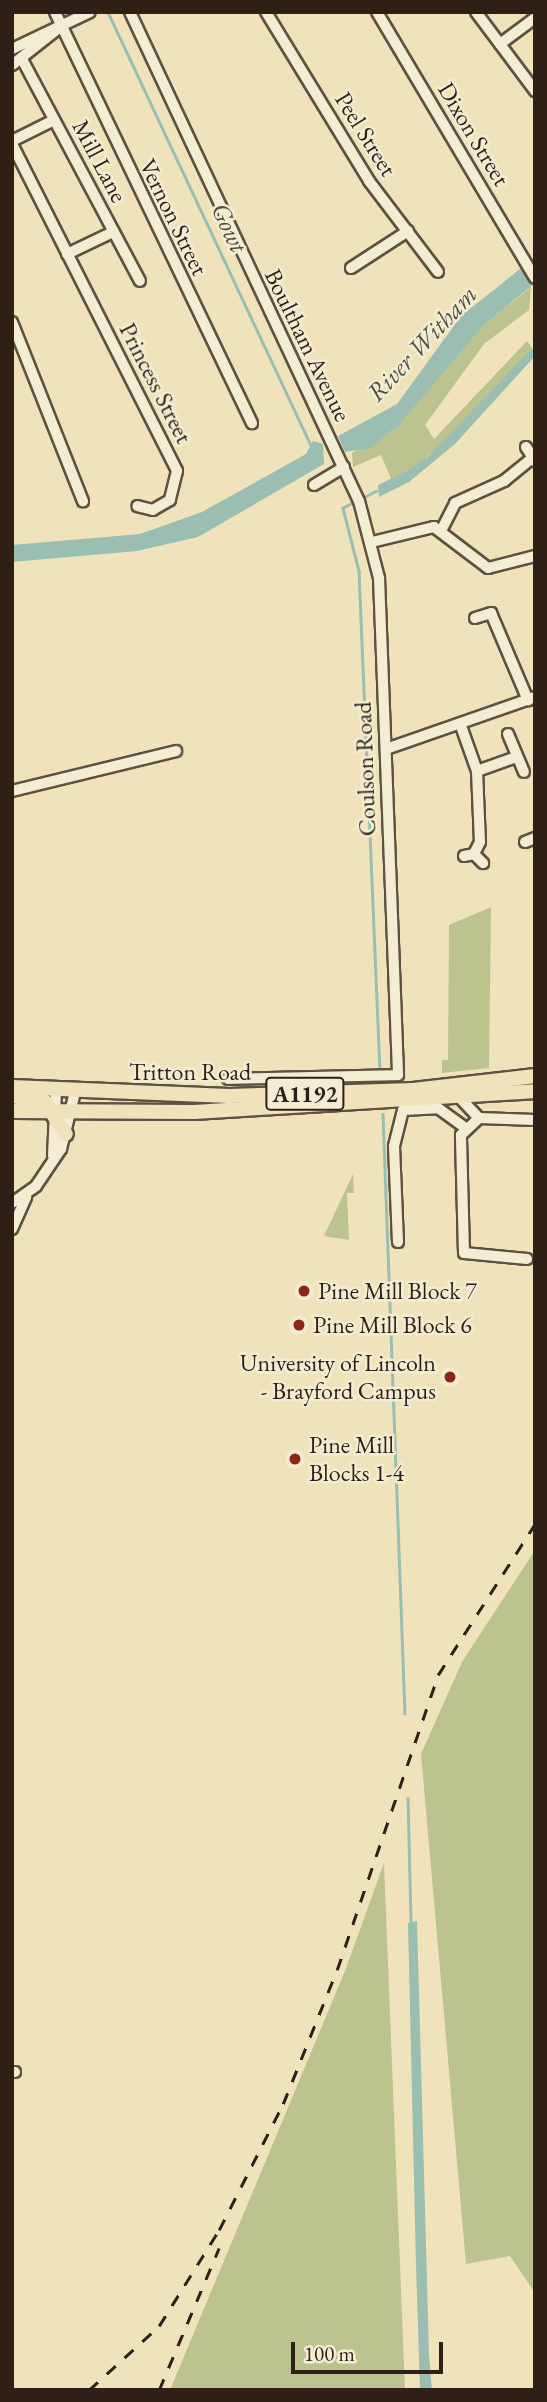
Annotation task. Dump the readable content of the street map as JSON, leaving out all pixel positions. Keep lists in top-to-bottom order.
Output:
{
  "streets": {
    "main road": ["Tritton Road", "A1192"],
    "street": [
      "Peel Street",
      "Dixon Street",
      "Mill Lane",
      "Vernon Street",
      "Boultham Avenue",
      "Princess Street",
      "Coulson Road"
    ]
  },
  "crossings": [
    ["Mill Lane", "Princess Street"],
    ["Boultham Avenue", "Coulson Road"]
  ],
  "water": ["Gowt", "River Witham"],
  "places": [
    "Pine Mill Block 7",
    "Pine Mill Block 6",
    "University of Lincoln - Brayford Campus",
    "Pine Mill Blocks 1-4"
  ],
  "scale_bar": "100 m"
}
